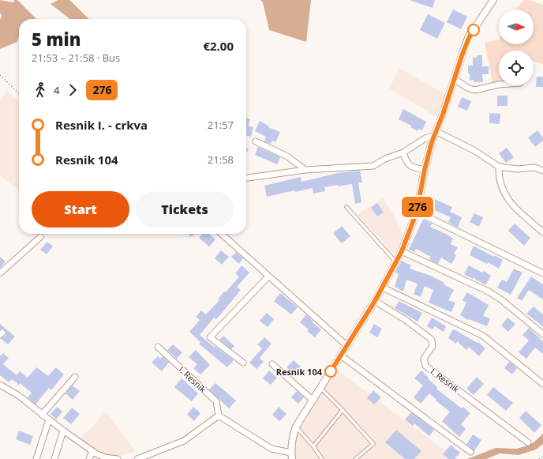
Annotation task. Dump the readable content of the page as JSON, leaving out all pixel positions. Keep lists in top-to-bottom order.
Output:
{
  "streets": {
    "street": ["I. Resnik"]
  },
  "places": ["Resnik 104"],
  "lines": ["bus line 276"],
  "north": "right",
  "page": {
    "on_map": "276",
    "heading": ["5 min", "21:53 – 21:58 · Bus", "€2.00"],
    "legs": ["4", "276"],
    "list": [
      {
        "name": "Resnik I. - crkva",
        "value": "21:57"
      },
      {
        "name": "Resnik 104",
        "value": "21:58"
      }
    ],
    "buttons": ["Start", "Tickets"]
  }
}
